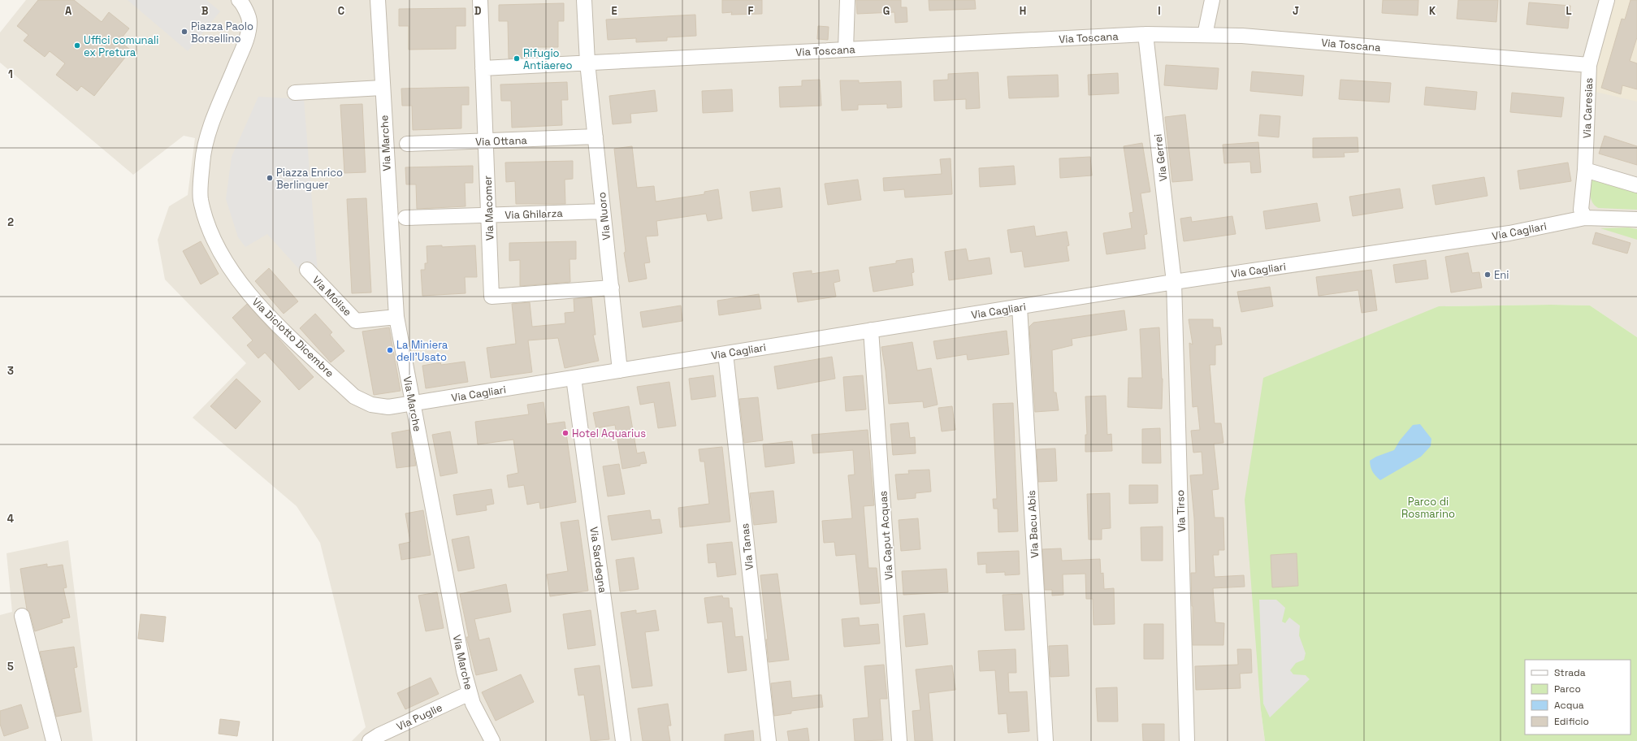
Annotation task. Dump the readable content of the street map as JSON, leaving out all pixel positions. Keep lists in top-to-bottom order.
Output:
{
  "streets": {
    "street": [
      "Via Toscana",
      "Via Caresias",
      "Via Ottana",
      "Via Marche",
      "Via Gerrei",
      "Via Macomer",
      "Via Ghilarza",
      "Via Nuoro",
      "Via Cagliari",
      "Via Molise",
      "Via Diciotto Dicembre",
      "Via Tirso",
      "Via Bacu Abis",
      "Via Caput Acquas",
      "Via Tanas",
      "Via Sardegna",
      "Via Puglie"
    ]
  },
  "crossings": [
    ["Via Toscana", "Via Caresias"],
    ["Via Toscana", "Via Gerrei"],
    ["Via Toscana", "Via Nuoro"],
    ["Via Caresias", "Via Cagliari"],
    ["Via Ottana", "Via Macomer"],
    ["Via Ottana", "Via Nuoro"],
    ["Via Marche", "Via Cagliari"],
    ["Via Marche", "Via Molise"],
    ["Via Marche", "Via Diciotto Dicembre"],
    ["Via Marche", "Via Puglie"],
    ["Via Gerrei", "Via Cagliari"],
    ["Via Gerrei", "Via Tirso"],
    ["Via Macomer", "Via Ghilarza"],
    ["Via Macomer", "Via Nuoro"],
    ["Via Ghilarza", "Via Nuoro"],
    ["Via Nuoro", "Via Cagliari"],
    ["Via Cagliari", "Via Diciotto Dicembre"],
    ["Via Cagliari", "Via Tirso"],
    ["Via Cagliari", "Via Bacu Abis"],
    ["Via Cagliari", "Via Caput Acquas"],
    ["Via Cagliari", "Via Tanas"],
    ["Via Cagliari", "Via Sardegna"]
  ],
  "parks": ["Parco di Rosmarino"],
  "places": [
    "Piazza Paolo Borsellino",
    "Uffici comunali ex Pretura",
    "Rifugio Antiaereo",
    "Piazza Enrico Berlinguer",
    "Eni",
    "La Miniera dell'Usato",
    "Hotel Aquarius"
  ],
  "legend": [
    "Strada",
    "Parco",
    "Acqua",
    "Edificio"
  ],
  "grid": {
    "columns": [
      "A",
      "B",
      "C",
      "D",
      "E",
      "F",
      "G",
      "H",
      "I",
      "J",
      "K",
      "L"
    ],
    "rows": [
      "1",
      "2",
      "3",
      "4",
      "5"
    ]
  }
}
